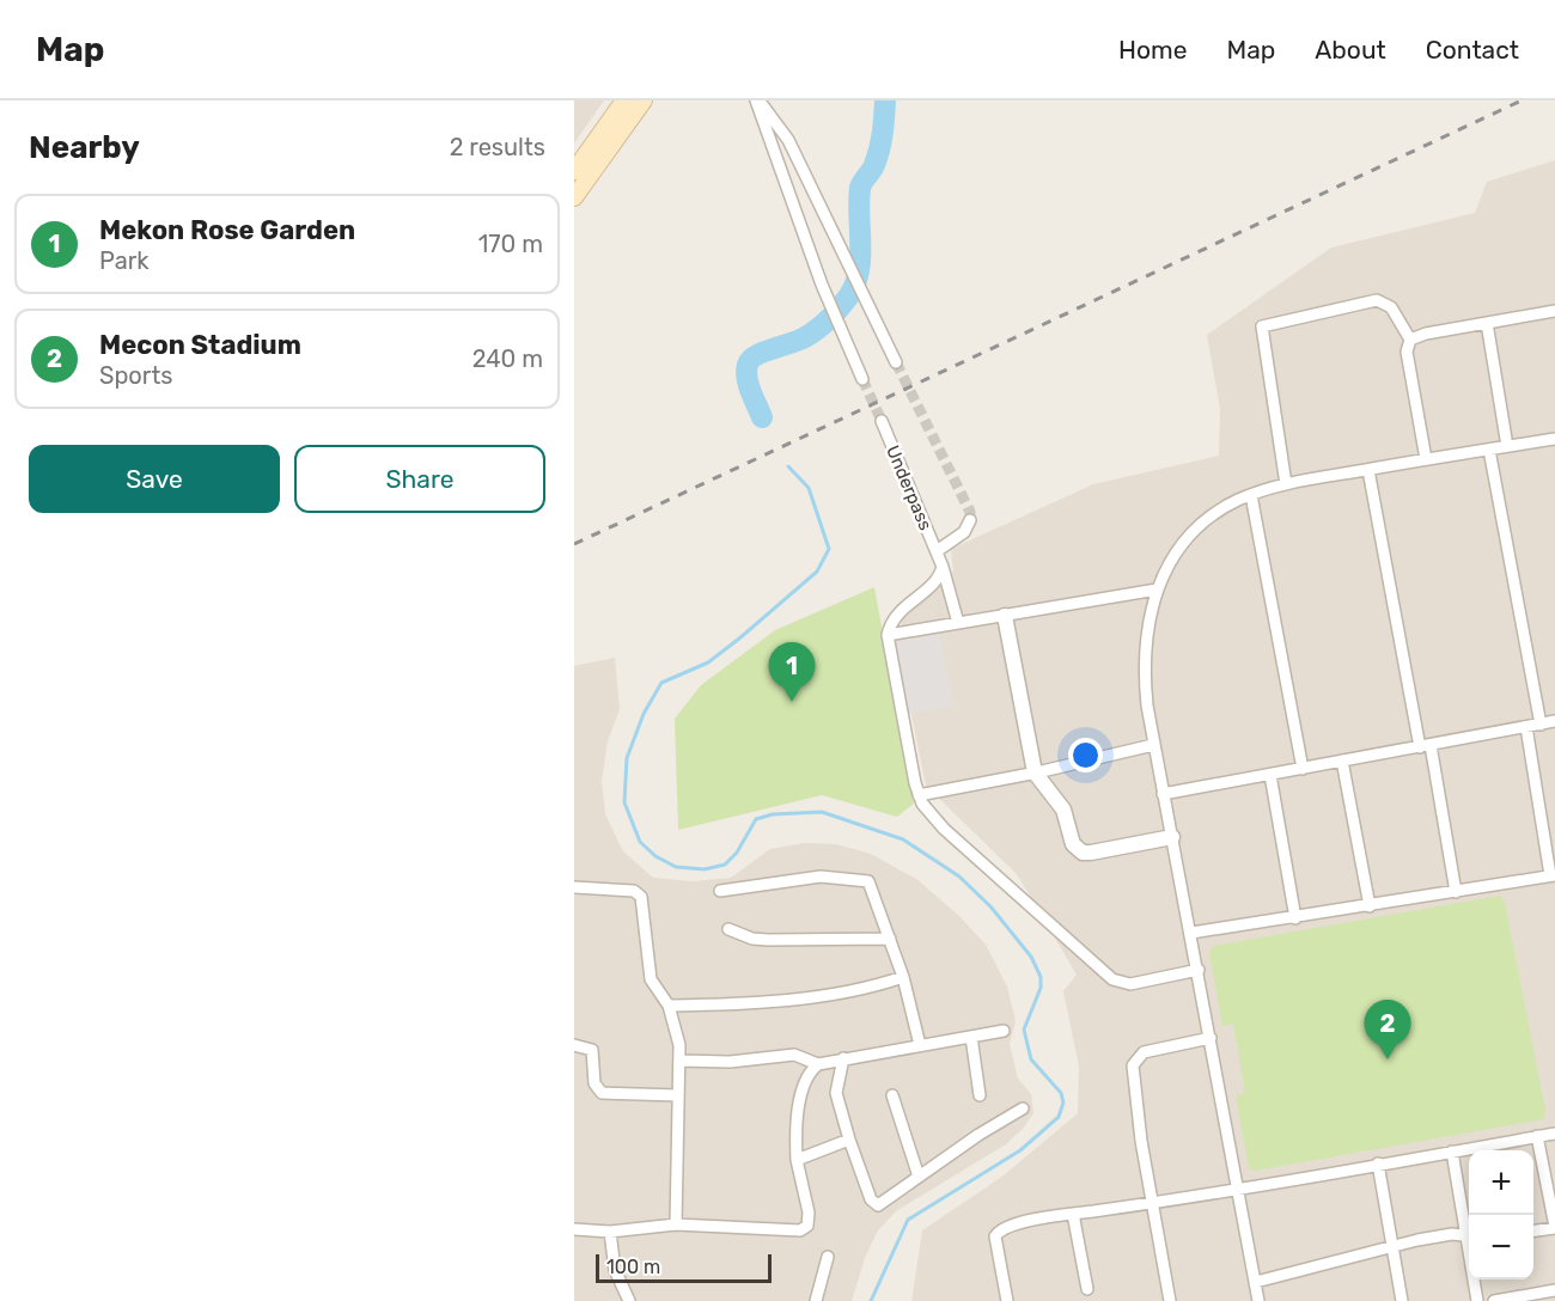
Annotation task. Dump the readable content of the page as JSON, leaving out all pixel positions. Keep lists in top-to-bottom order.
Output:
{
  "streets": {
    "street": ["Underpass"]
  },
  "scale_bar": "100 m",
  "page": {
    "header": "Map",
    "nav": [
      "Home",
      "Map",
      "About",
      "Contact"
    ],
    "heading": ["Nearby", "2 results"],
    "list": [
      {
        "mark": "1",
        "name": "Mekon Rose Garden",
        "note": "Park",
        "value": "170 m"
      },
      {
        "mark": "2",
        "name": "Mecon Stadium",
        "note": "Sports",
        "value": "240 m"
      }
    ],
    "buttons": ["Save", "Share"],
    "pins": ["1", "2"],
    "map_buttons": ["+", "−"],
    "scale": "100 m"
  }
}
